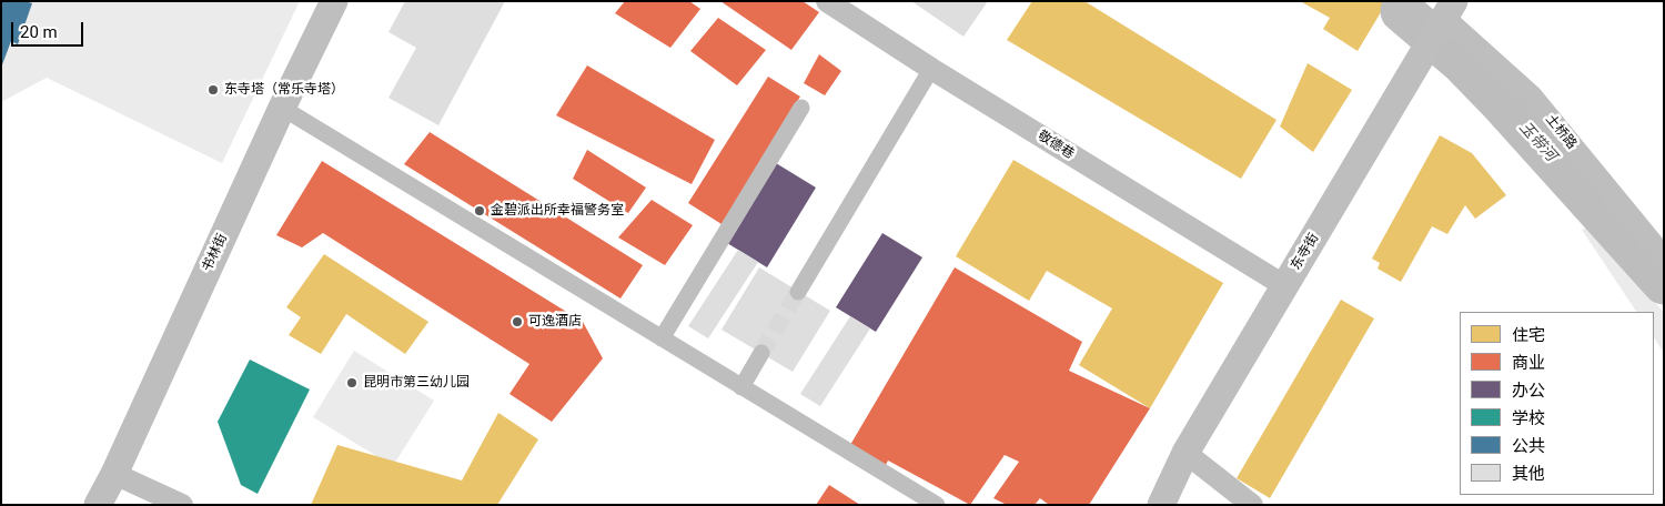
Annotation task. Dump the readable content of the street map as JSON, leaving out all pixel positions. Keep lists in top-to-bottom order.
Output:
{
  "streets": {
    "street": [
      "土桥路",
      "敬德巷",
      "东寺街",
      "书林街"
    ]
  },
  "crossings": [
    ["土桥路", "东寺街"],
    ["敬德巷", "东寺街"]
  ],
  "water": ["玉带河"],
  "places": [
    "东寺塔（常乐寺塔）",
    "金碧派出所幸福警务室",
    "可逸酒店",
    "昆明市第三幼儿园"
  ],
  "legend": [
    "住宅",
    "商业",
    "办公",
    "学校",
    "公共",
    "其他"
  ],
  "scale_bar": "20 m"
}
